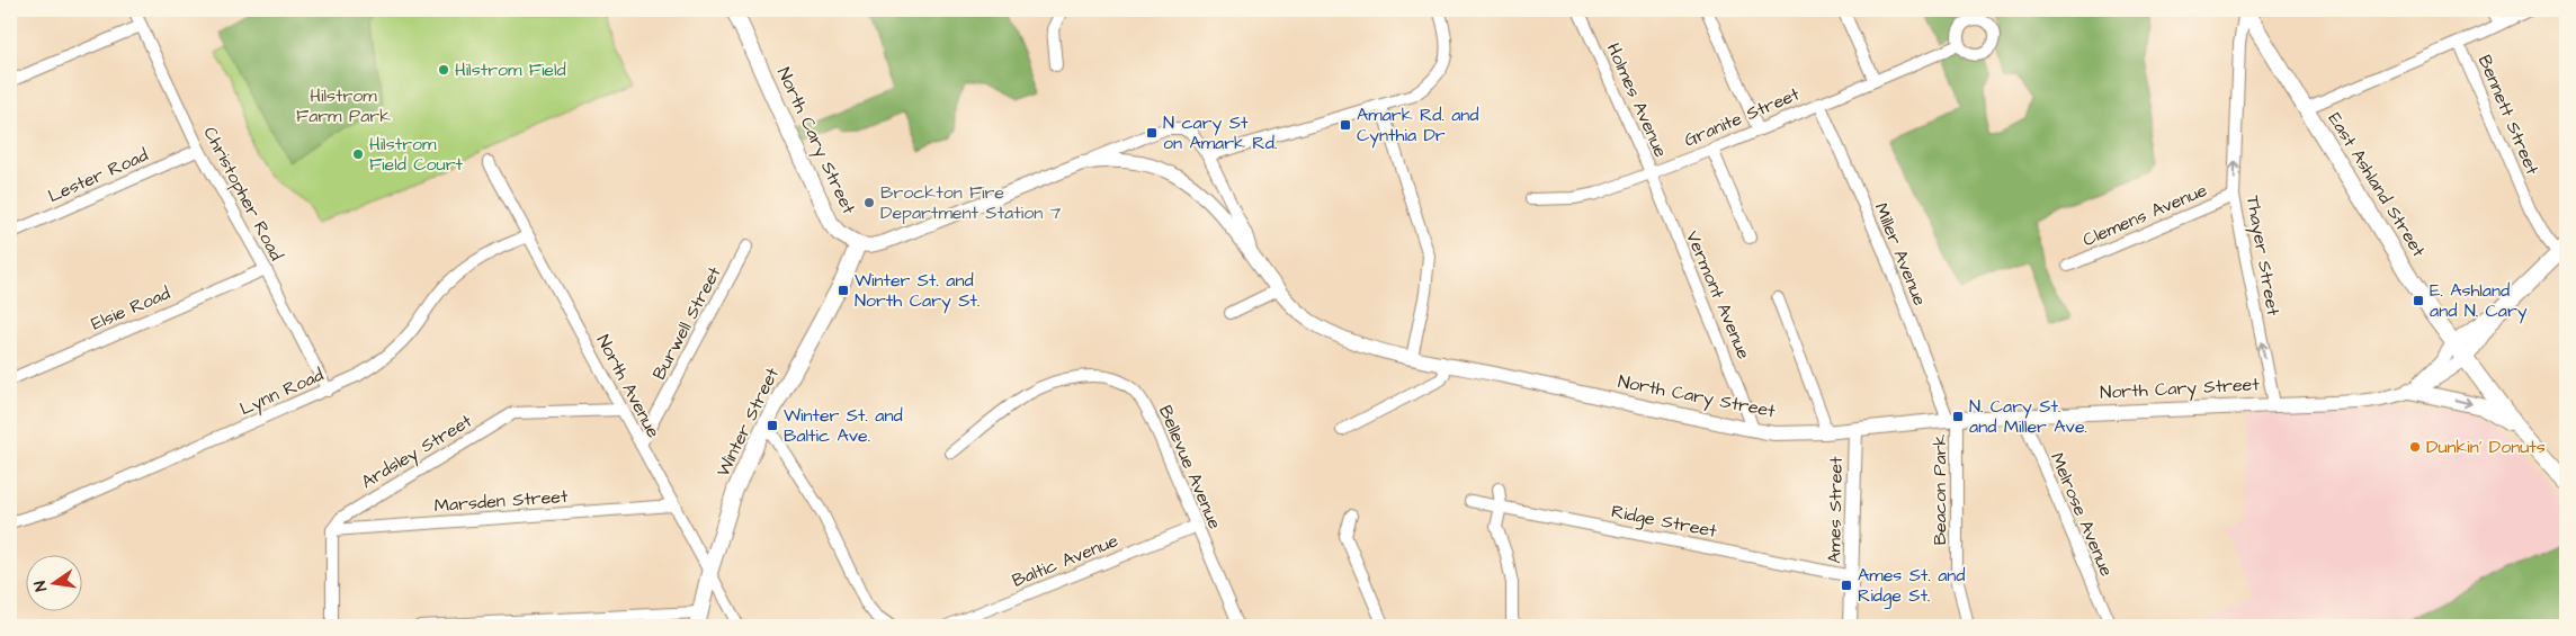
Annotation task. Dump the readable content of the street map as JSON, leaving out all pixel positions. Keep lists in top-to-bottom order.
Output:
{
  "streets": {
    "main road": ["North Cary Street", "East Ashland Street", "Winter Street"],
    "street": [
      "Holmes Avenue",
      "Bennett Street",
      "Granite Street",
      "Lester Road",
      "Christopher Road",
      "Clemens Avenue",
      "Miller Avenue",
      "Thayer Street",
      "Vermont Avenue",
      "Elsie Road",
      "Burwell Street",
      "North Avenue",
      "Lynn Road",
      "Ardsley Street",
      "Bellevue Avenue",
      "Beacon Park",
      "Marsden Street",
      "Ames Street",
      "Melrose Avenue",
      "Ridge Street",
      "Baltic Avenue"
    ]
  },
  "crossings": [
    ["Holmes Avenue", "Granite Street"],
    ["Holmes Avenue", "Vermont Avenue"],
    ["Bennett Street", "North Cary Street"],
    ["Bennett Street", "East Ashland Street"],
    ["Granite Street", "Miller Avenue"],
    ["Granite Street", "Vermont Avenue"],
    ["North Cary Street", "East Ashland Street"],
    ["North Cary Street", "Miller Avenue"],
    ["North Cary Street", "Thayer Street"],
    ["North Cary Street", "Vermont Avenue"],
    ["North Cary Street", "Winter Street"],
    ["North Cary Street", "Beacon Park"],
    ["North Cary Street", "Ames Street"],
    ["North Cary Street", "Melrose Avenue"],
    ["Lester Road", "Christopher Road"],
    ["East Ashland Street", "Thayer Street"],
    ["Christopher Road", "Elsie Road"],
    ["Christopher Road", "Lynn Road"],
    ["Clemens Avenue", "Thayer Street"],
    ["Miller Avenue", "Beacon Park"],
    ["Burwell Street", "North Avenue"],
    ["North Avenue", "Lynn Road"],
    ["North Avenue", "Winter Street"],
    ["North Avenue", "Ardsley Street"],
    ["North Avenue", "Marsden Street"],
    ["Ardsley Street", "Marsden Street"],
    ["Bellevue Avenue", "Baltic Avenue"],
    ["Ames Street", "Ridge Street"]
  ],
  "one_way": ["Thayer Street"],
  "parks": ["Hilstrom Farm Park"],
  "places": {
    "other": [
      "Hilstrom Field",
      "Hilstrom Field Court",
      "Brockton Fire Department Station 7",
      "Dunkin' Donuts"
    ],
    "transit": [
      "Amark Rd. and Cynthia Dr",
      "N cary St on Amark Rd.",
      "Winter St. and North Cary St.",
      "E. Ashland and N. Cary",
      "N. Cary St. and Miller Ave.",
      "Winter St. and Baltic Ave.",
      "Ames St. and Ridge St."
    ]
  },
  "north": "left"
}
